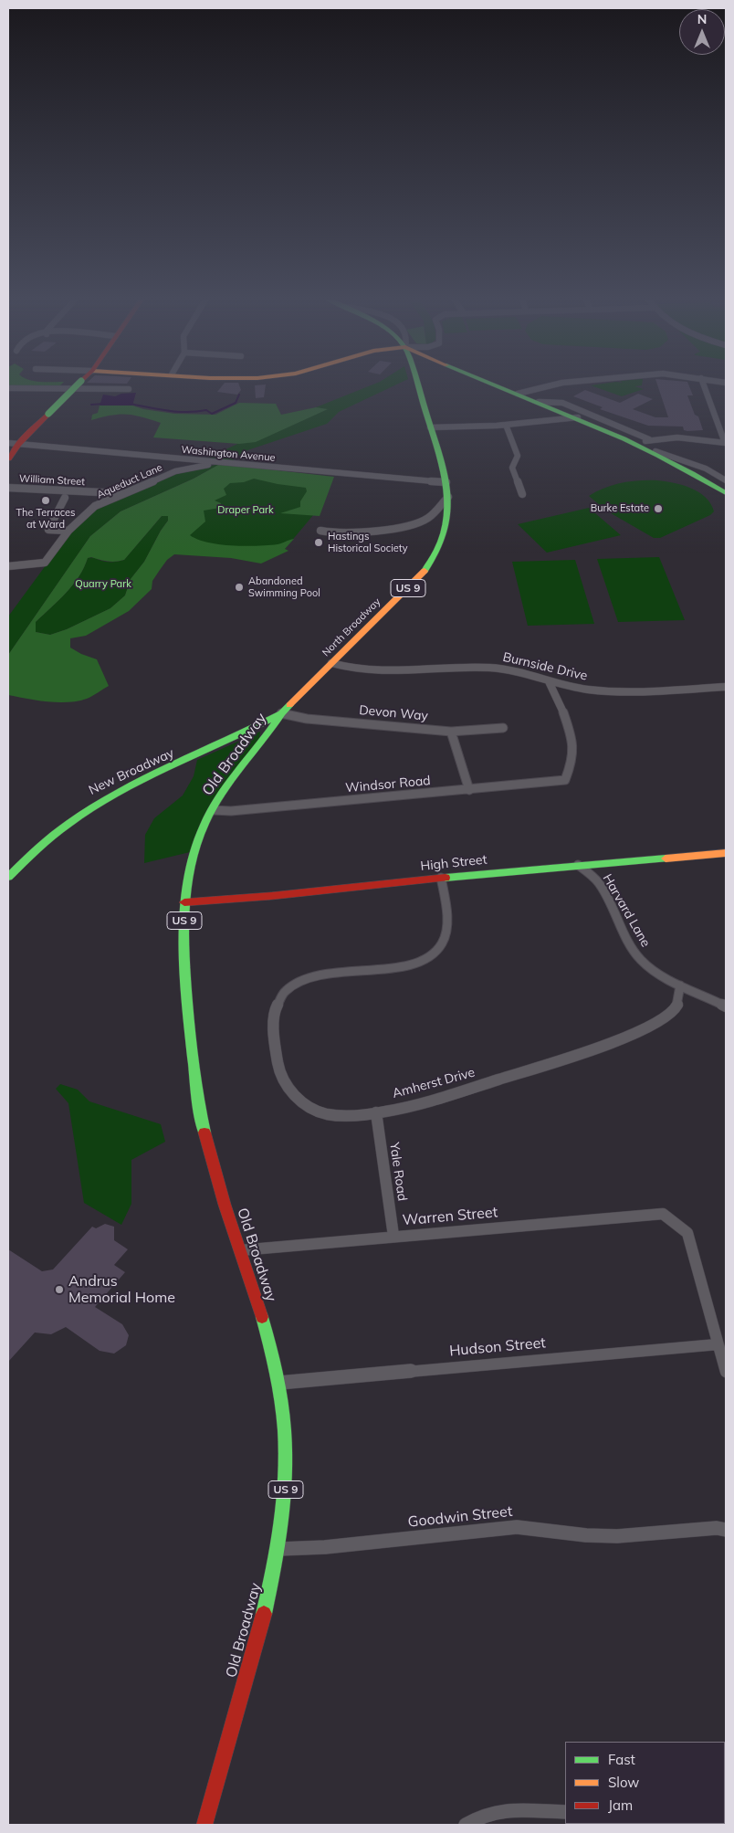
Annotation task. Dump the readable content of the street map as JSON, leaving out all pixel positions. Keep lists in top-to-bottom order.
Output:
{
  "streets": {
    "main road": [
      "US 9",
      "North Broadway",
      "Old Broadway",
      "New Broadway",
      "High Street"
    ],
    "street": [
      "Washington Avenue",
      "William Street",
      "Aqueduct Lane",
      "Burnside Drive",
      "Devon Way",
      "Windsor Road",
      "Harvard Lane",
      "Amherst Drive",
      "Yale Road",
      "Warren Street",
      "Hudson Street",
      "Goodwin Street"
    ]
  },
  "crossings": [
    ["Washington Avenue", "Aqueduct Lane"],
    ["Washington Avenue", "North Broadway"],
    ["William Street", "Aqueduct Lane"],
    ["North Broadway", "Burnside Drive"],
    ["North Broadway", "Devon Way"],
    ["North Broadway", "Old Broadway"],
    ["North Broadway", "New Broadway"],
    ["Burnside Drive", "Windsor Road"],
    ["Devon Way", "Old Broadway"],
    ["Devon Way", "New Broadway"],
    ["Old Broadway", "New Broadway"],
    ["Old Broadway", "Windsor Road"],
    ["Old Broadway", "High Street"],
    ["Old Broadway", "Warren Street"],
    ["Old Broadway", "Hudson Street"],
    ["Old Broadway", "Goodwin Street"],
    ["High Street", "Harvard Lane"],
    ["High Street", "Amherst Drive"],
    ["Harvard Lane", "Amherst Drive"],
    ["Amherst Drive", "Yale Road"],
    ["Yale Road", "Warren Street"],
    ["Warren Street", "Hudson Street"]
  ],
  "parks": ["Draper Park", "Quarry Park"],
  "places": [
    "The Terraces at Ward",
    "Burke Estate",
    "Hastings Historical Society",
    "Abandoned Swimming Pool",
    "Andrus Memorial Home"
  ],
  "legend": ["Fast", "Slow", "Jam"],
  "north": "top"
}
